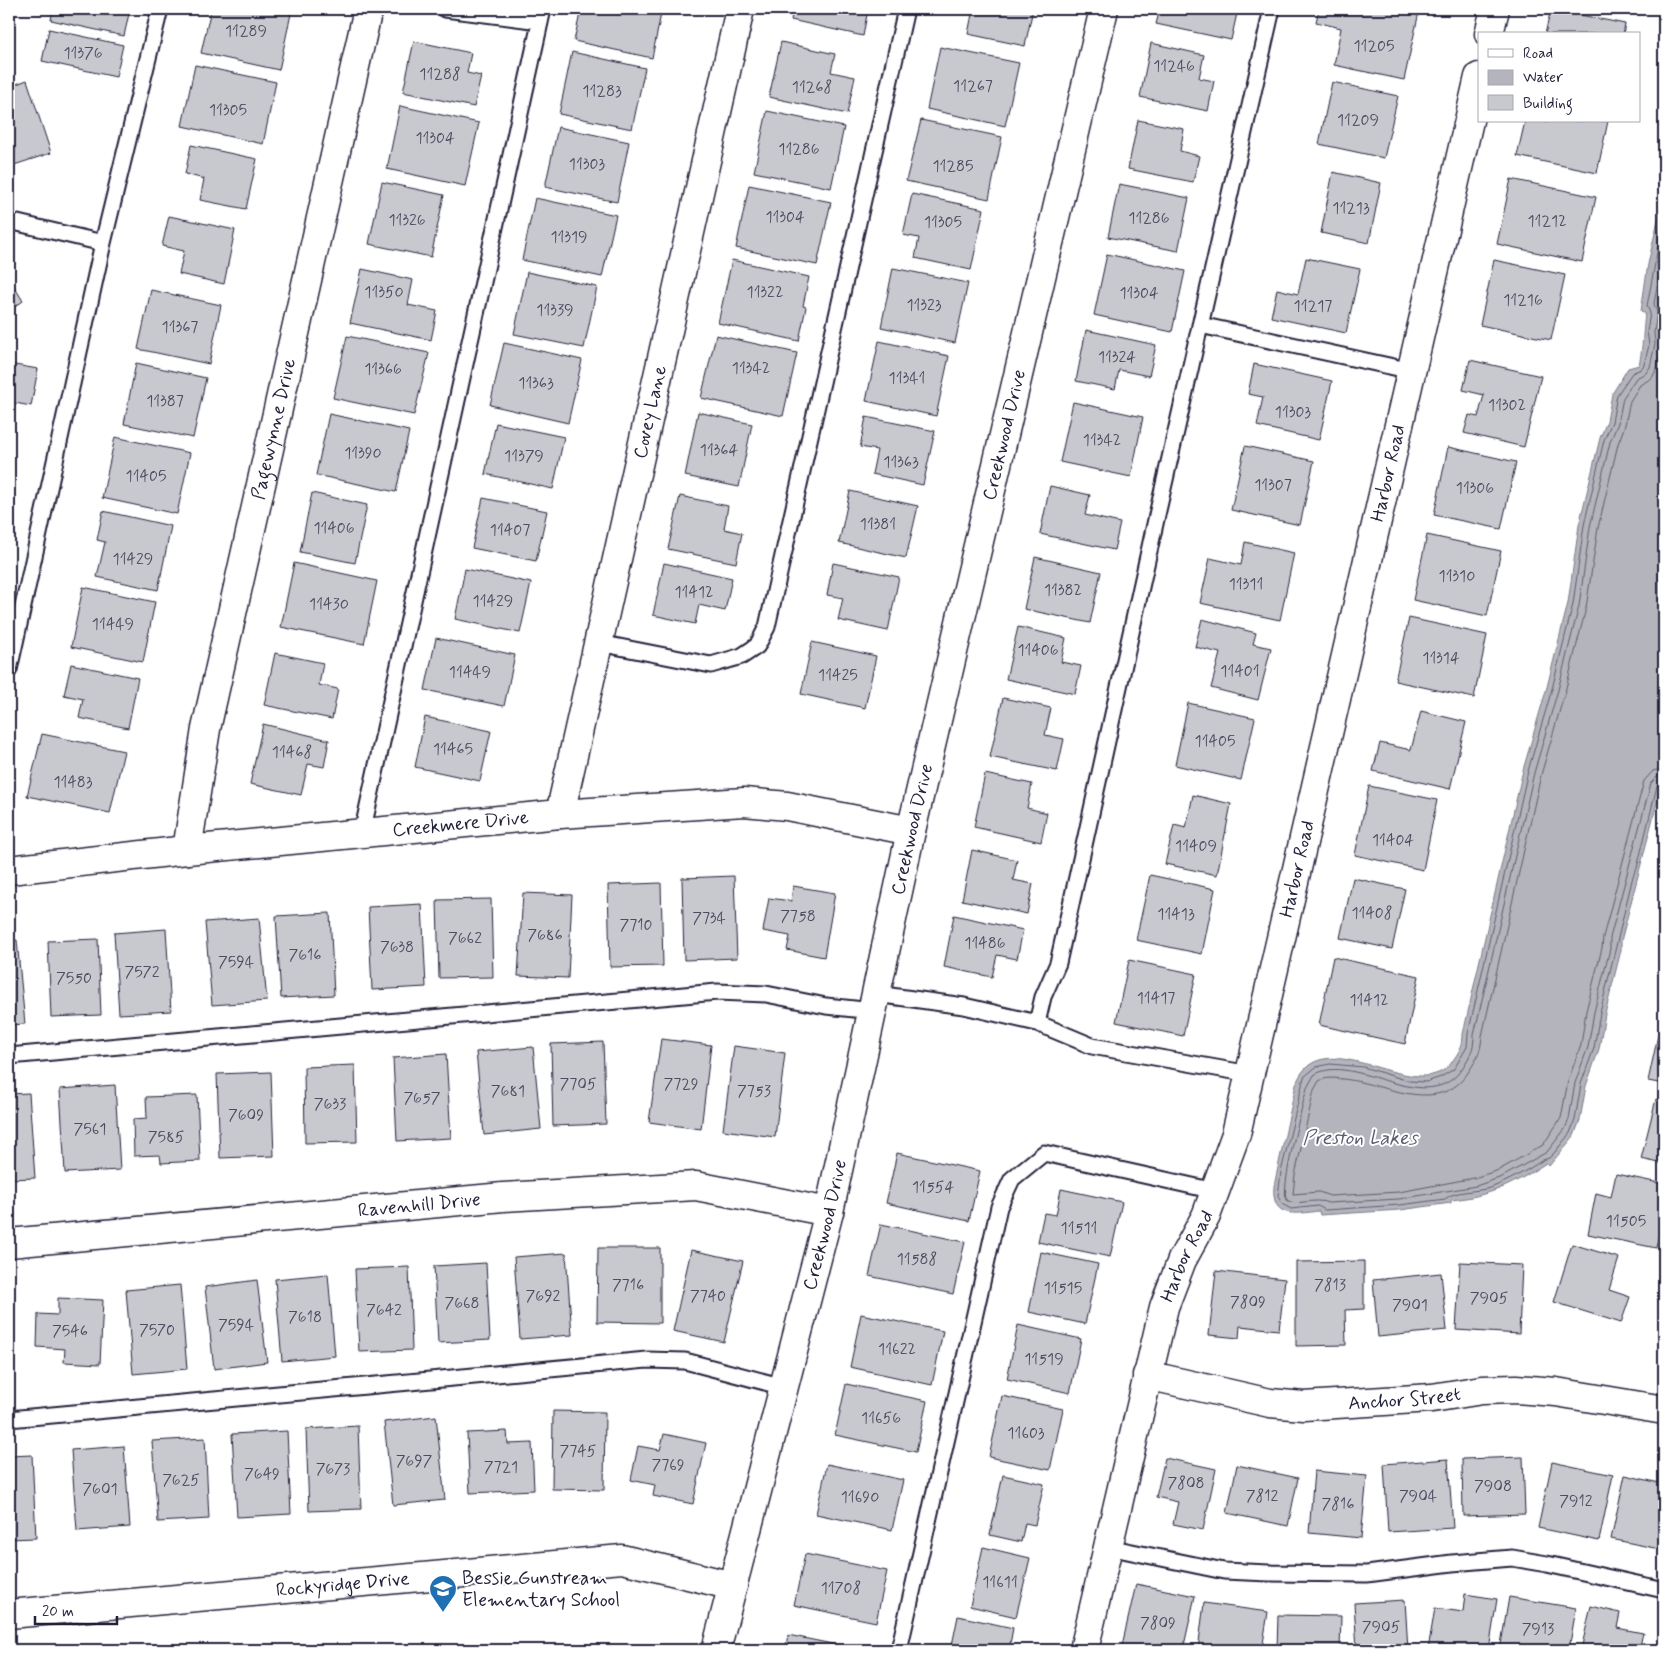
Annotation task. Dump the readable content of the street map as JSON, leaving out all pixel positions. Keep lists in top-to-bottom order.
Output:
{
  "streets": {
    "street": [
      "Covey Lane",
      "Pagewynne Drive",
      "Creekwood Drive",
      "Harbor Road",
      "Creekmere Drive",
      "Ravenhill Drive",
      "Anchor Street",
      "Rockyridge Drive"
    ]
  },
  "crossings": [
    ["Covey Lane", "Creekmere Drive"],
    ["Pagewynne Drive", "Creekmere Drive"],
    ["Creekwood Drive", "Creekmere Drive"],
    ["Creekwood Drive", "Ravenhill Drive"],
    ["Creekwood Drive", "Rockyridge Drive"],
    ["Harbor Road", "Anchor Street"]
  ],
  "water": ["Preston Lakes"],
  "places": {
    "school or university": ["Bessie Gunstream Elementary School"]
  },
  "house_numbers": [
    "11289",
    "11205",
    "11376",
    "11246",
    "11288",
    "11267",
    "11268",
    "11283",
    "11305",
    "11209",
    "11304",
    "11286",
    "11303",
    "11285",
    "11213",
    "11304",
    "11286",
    "11326",
    "11212",
    "11305",
    "11319",
    "11350",
    "11322",
    "11304",
    "11216",
    "11323",
    "11217",
    "11339",
    "11367",
    "11324",
    "11342",
    "11366",
    "11341",
    "11363",
    "11387",
    "11302",
    "11303",
    "11342",
    "11364",
    "11390",
    "11379",
    "11363",
    "11405",
    "11307",
    "11306",
    "11381",
    "11406",
    "11407",
    "11429",
    "11310",
    "11311",
    "11382",
    "11412",
    "11429",
    "11430",
    "11449",
    "11406",
    "11314",
    "11401",
    "11449",
    "11425",
    "11405",
    "11465",
    "11468",
    "11483",
    "11404",
    "11409",
    "11408",
    "11413",
    "7758",
    "7734",
    "7710",
    "7686",
    "7662",
    "11486",
    "7638",
    "7616",
    "7594",
    "7572",
    "7550",
    "11417",
    "11412",
    "7705",
    "7729",
    "7681",
    "7753",
    "7657",
    "7633",
    "7609",
    "7561",
    "7585",
    "11554",
    "11505",
    "11511",
    "11588",
    "7716",
    "7813",
    "11515",
    "7692",
    "7740",
    "7905",
    "7809",
    "7668",
    "7901",
    "7642",
    "7618",
    "7594",
    "7570",
    "7546",
    "11622",
    "11519",
    "11656",
    "11603",
    "7745",
    "7697",
    "7769",
    "7721",
    "7673",
    "7649",
    "7625",
    "7808",
    "7908",
    "7601",
    "7812",
    "7904",
    "11690",
    "7912",
    "7816",
    "11611",
    "11708",
    "7809",
    "7905",
    "7913"
  ],
  "legend": ["Road", "Water", "Building"],
  "scale_bar": "20 m"
}
